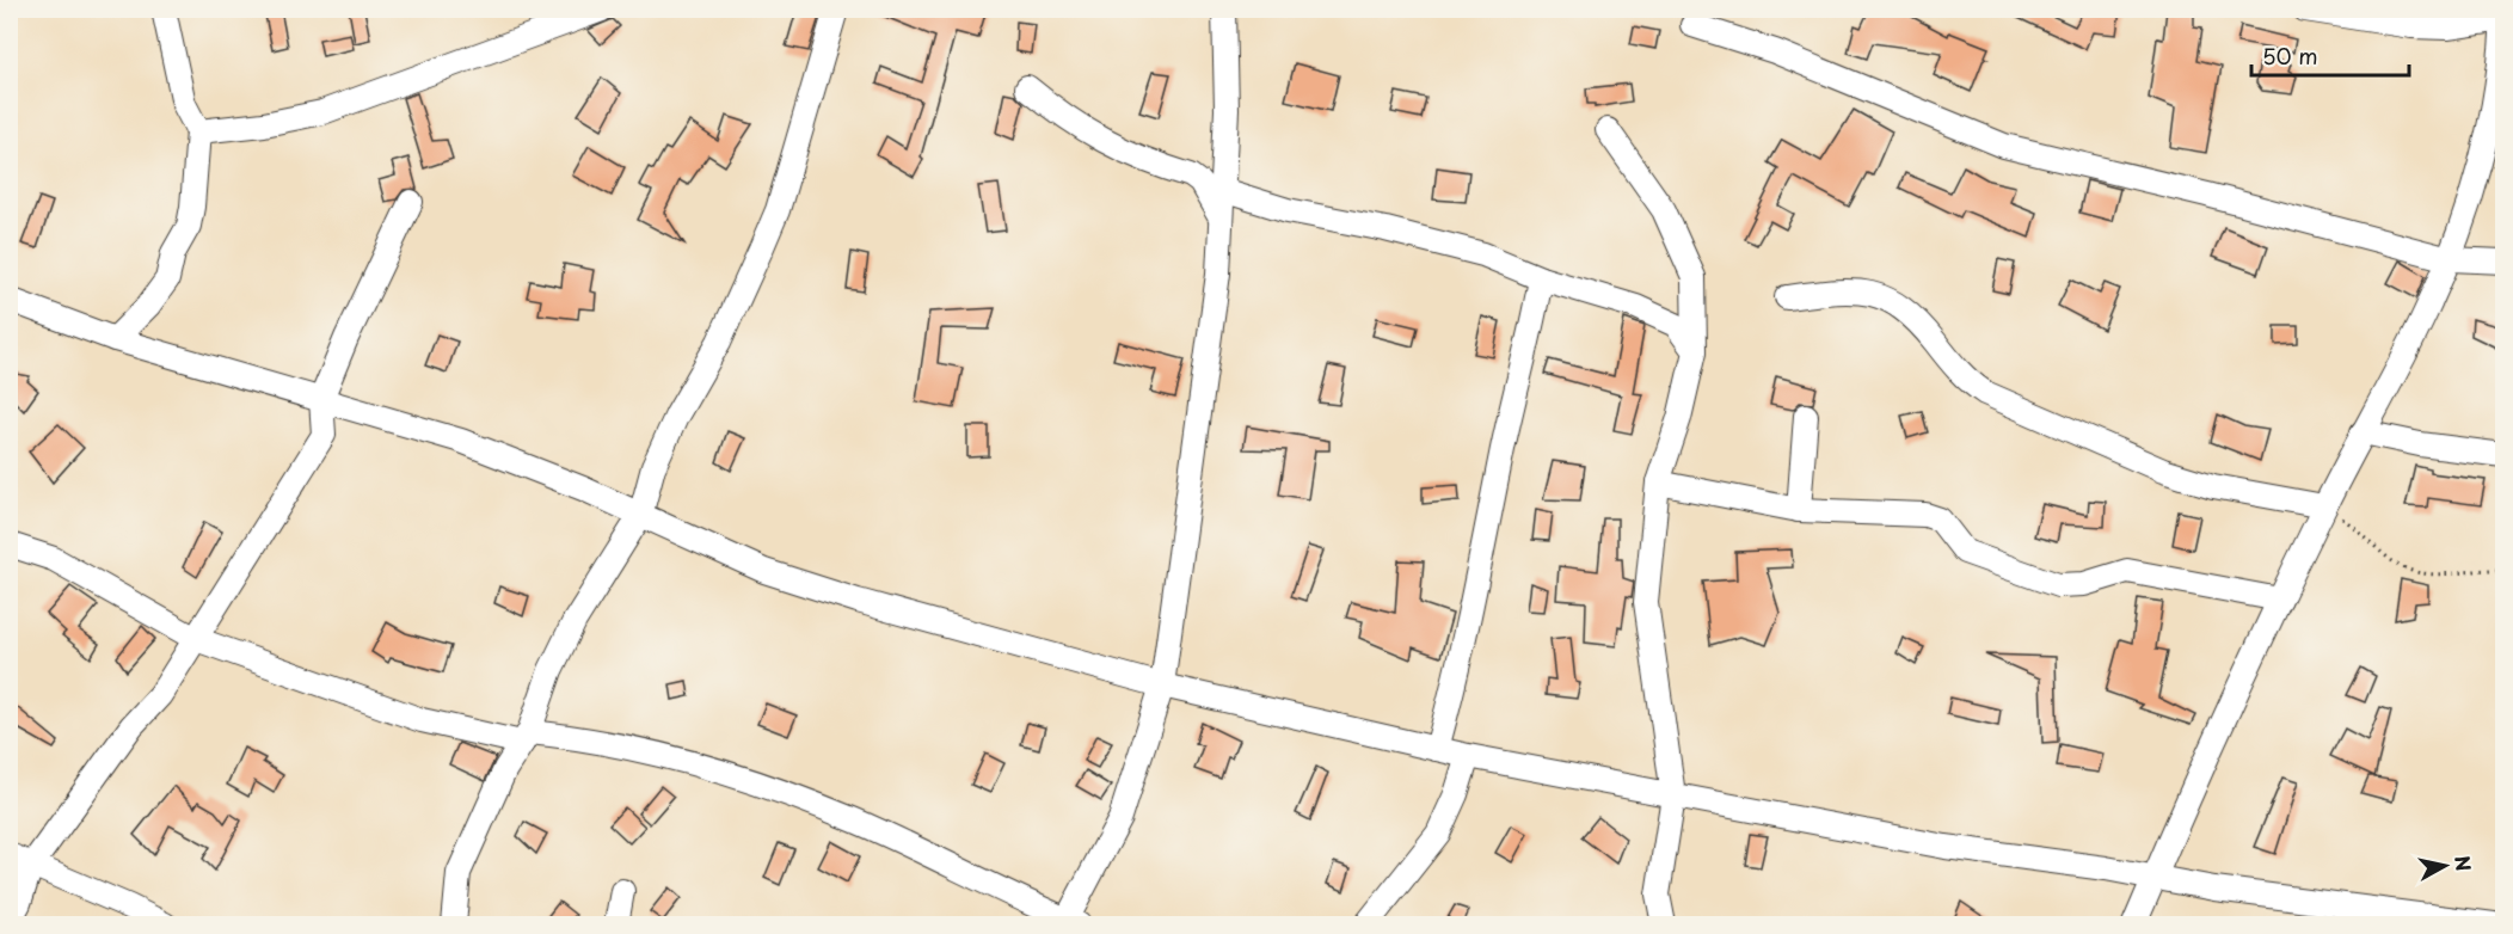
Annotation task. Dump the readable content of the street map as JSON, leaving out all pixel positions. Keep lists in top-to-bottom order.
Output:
{
  "scale_bar": "50 m",
  "north": "right"
}
